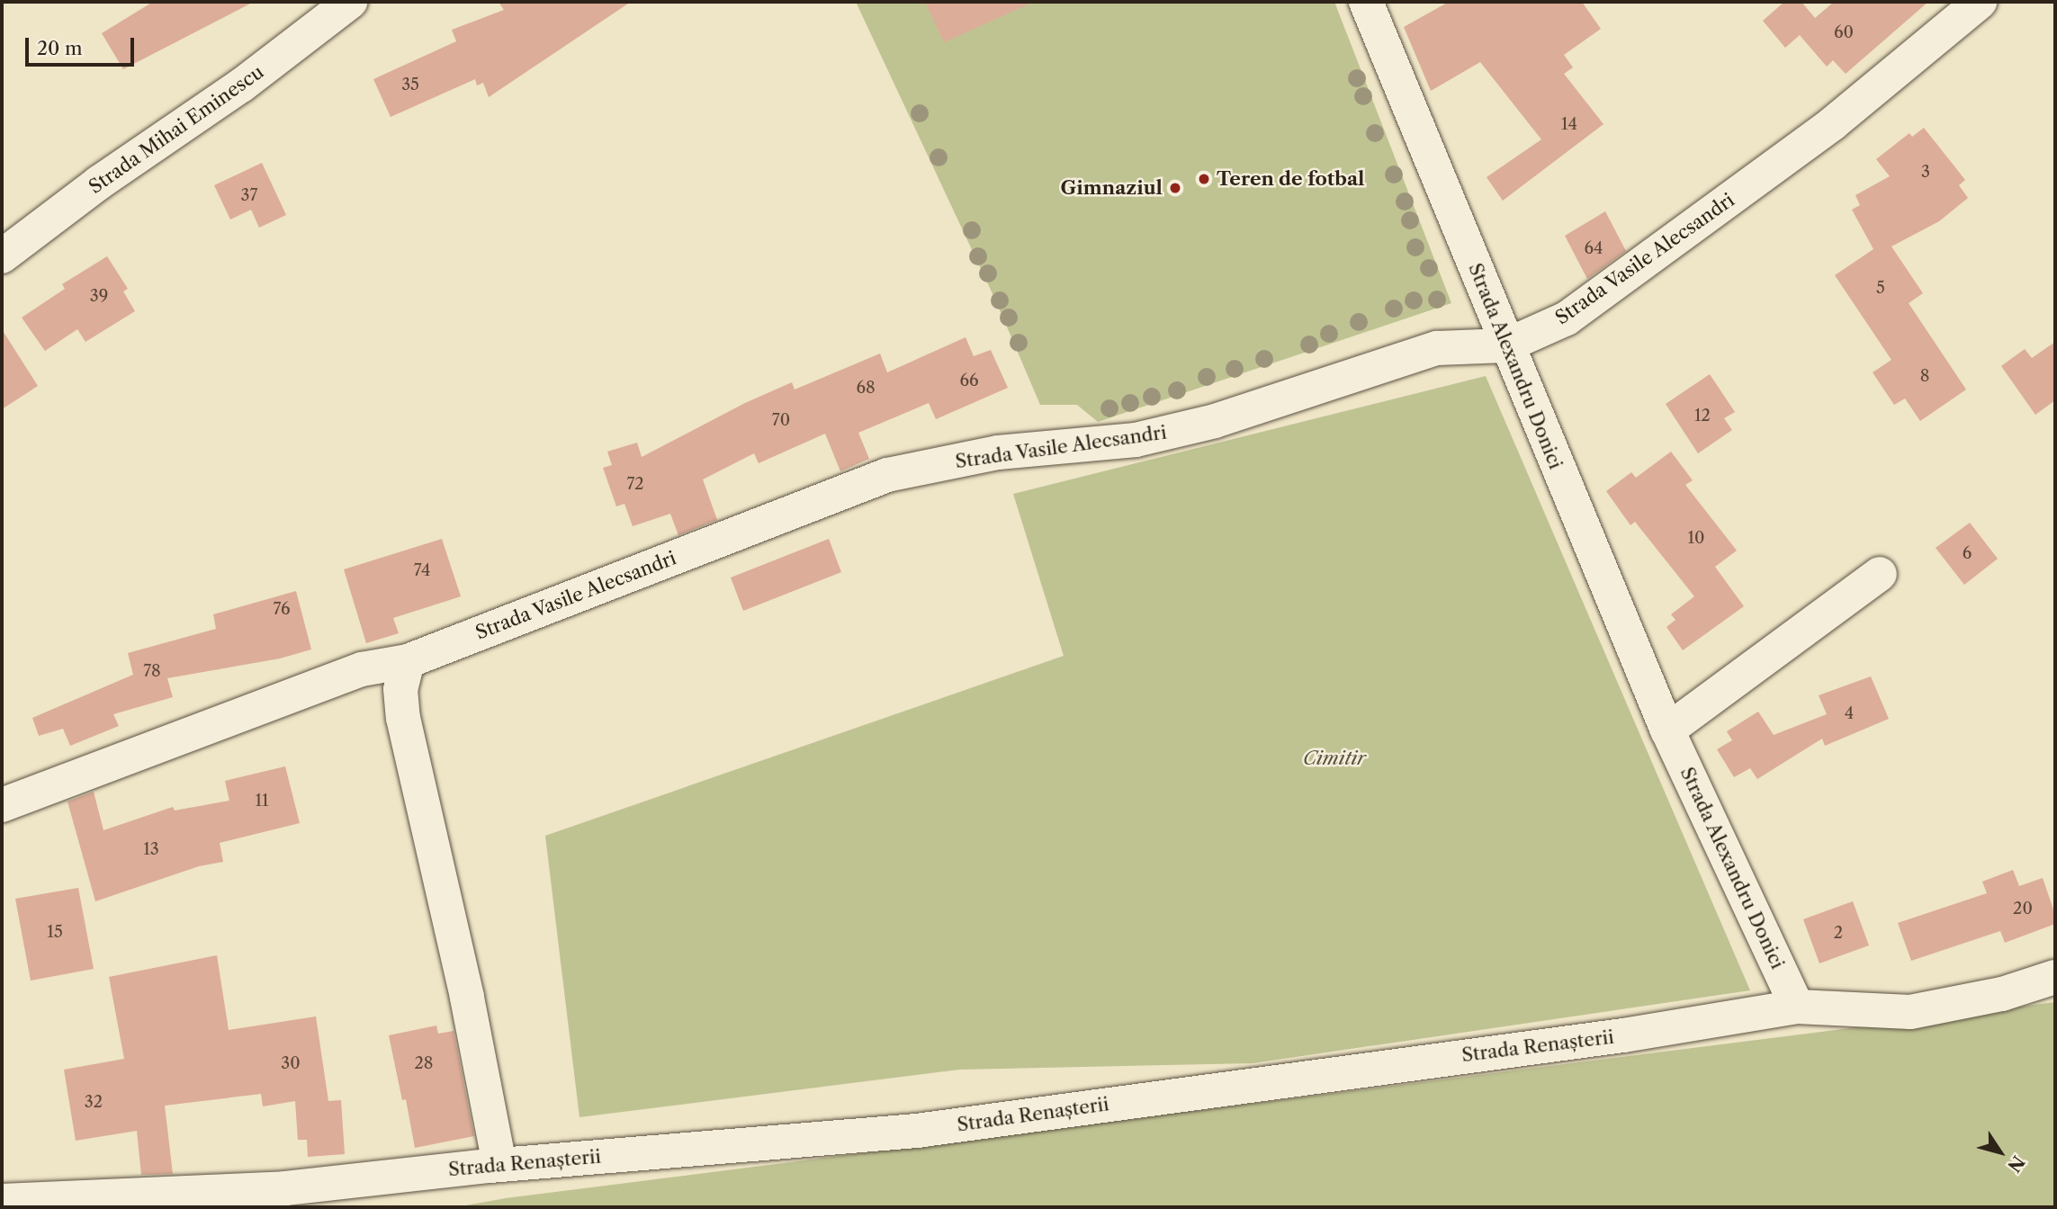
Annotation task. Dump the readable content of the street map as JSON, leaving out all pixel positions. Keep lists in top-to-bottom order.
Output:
{
  "streets": {
    "street": [
      "Strada Mihai Eminescu",
      "Strada Vasile Alecsandri",
      "Strada Alexandru Donici",
      "Strada Renașterii"
    ]
  },
  "crossings": [
    ["Strada Vasile Alecsandri", "Strada Alexandru Donici"],
    ["Strada Alexandru Donici", "Strada Renașterii"]
  ],
  "parks": ["Cimitir"],
  "places": ["Teren de fotbal", "Gimnaziul"],
  "house_numbers": [
    "60",
    "35",
    "14",
    "3",
    "37",
    "64",
    "5",
    "39",
    "8",
    "66",
    "68",
    "12",
    "70",
    "72",
    "10",
    "6",
    "74",
    "76",
    "78",
    "4",
    "11",
    "13",
    "20",
    "15",
    "2",
    "30",
    "28",
    "32"
  ],
  "scale_bar": "20 m",
  "north": "bottom right"
}
